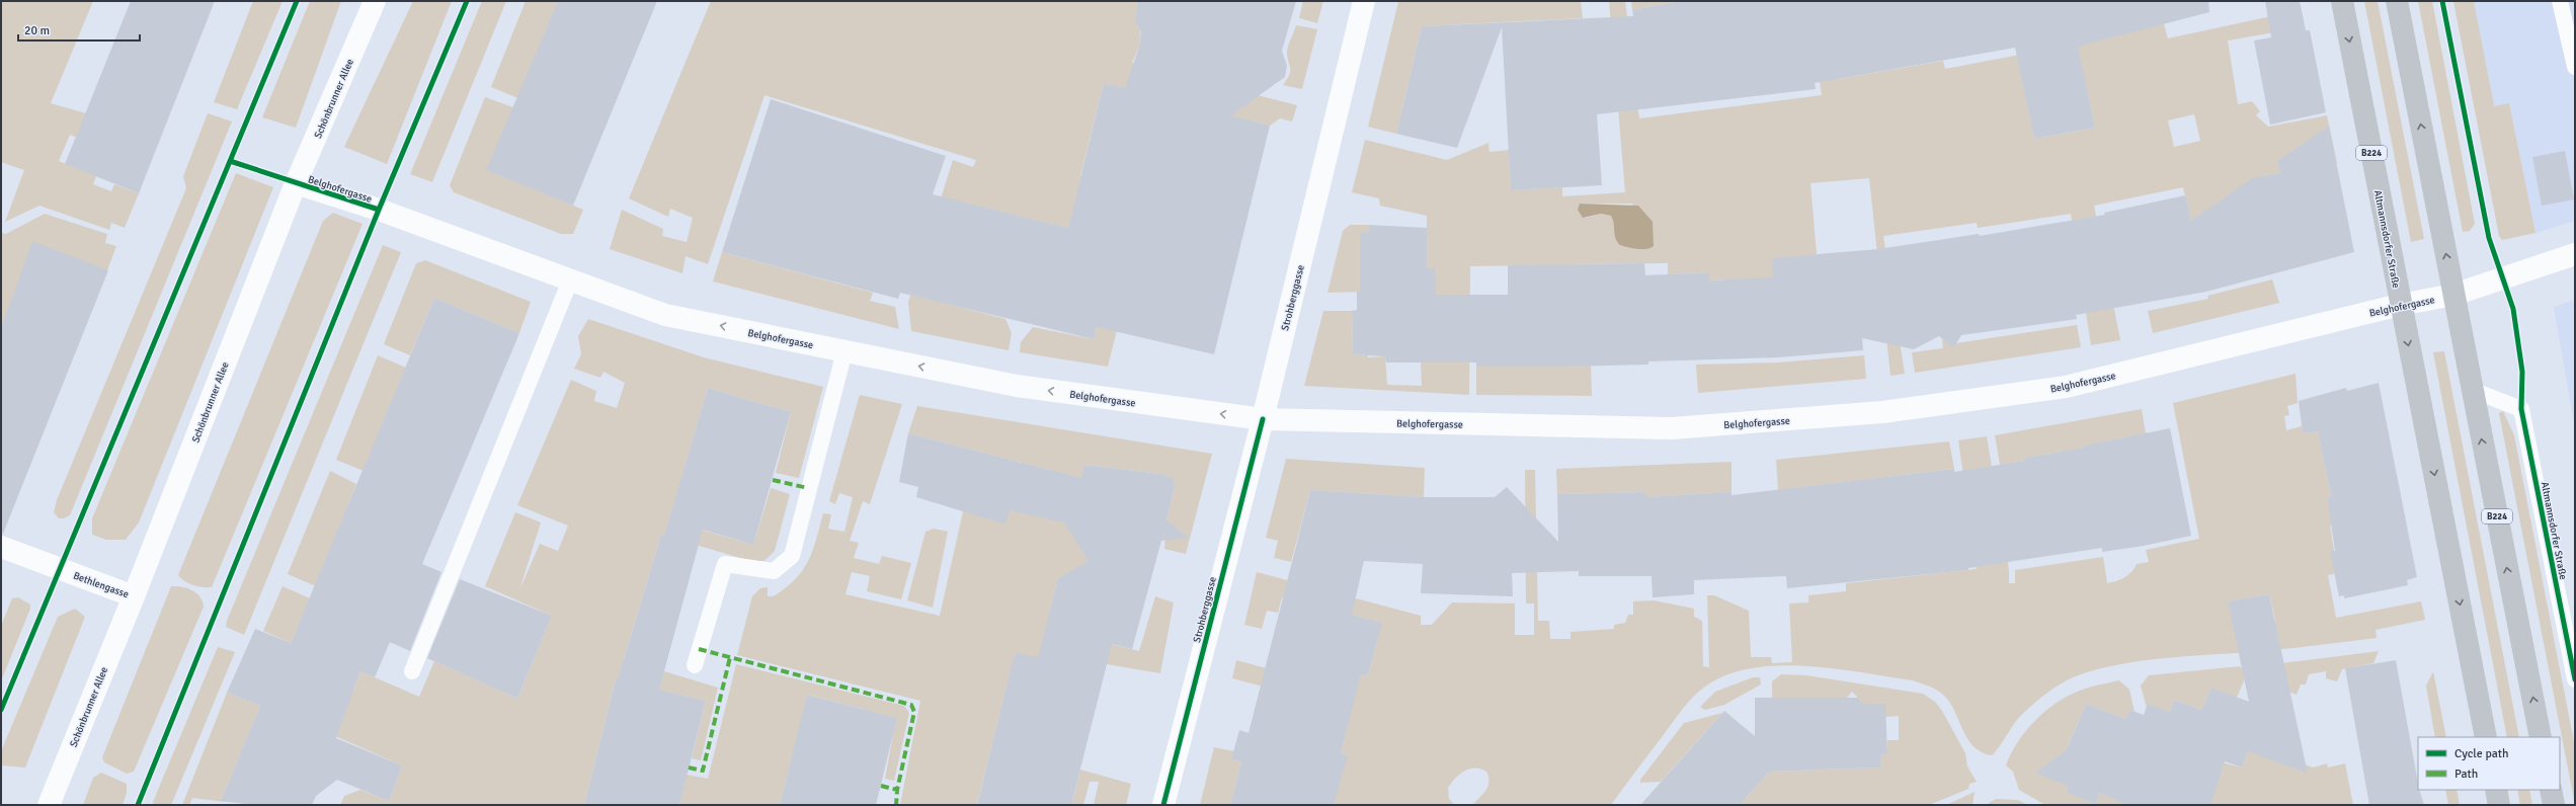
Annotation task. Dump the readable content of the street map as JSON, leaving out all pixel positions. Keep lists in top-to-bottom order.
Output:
{
  "streets": {
    "main road": ["B224", "Altmannsdorfer Straße"],
    "street": [
      "Schönbrunner Allee",
      "Belghofergasse",
      "Strohberggasse",
      "Bethlengasse"
    ]
  },
  "crossings": [
    ["Schönbrunner Allee", "Belghofergasse"],
    ["Schönbrunner Allee", "Bethlengasse"],
    ["B224", "Belghofergasse"],
    ["B224", "Altmannsdorfer Straße"],
    ["Belghofergasse", "Altmannsdorfer Straße"],
    ["Belghofergasse", "Strohberggasse"]
  ],
  "legend": ["Cycle path", "Path"],
  "scale_bar": "20 m"
}
